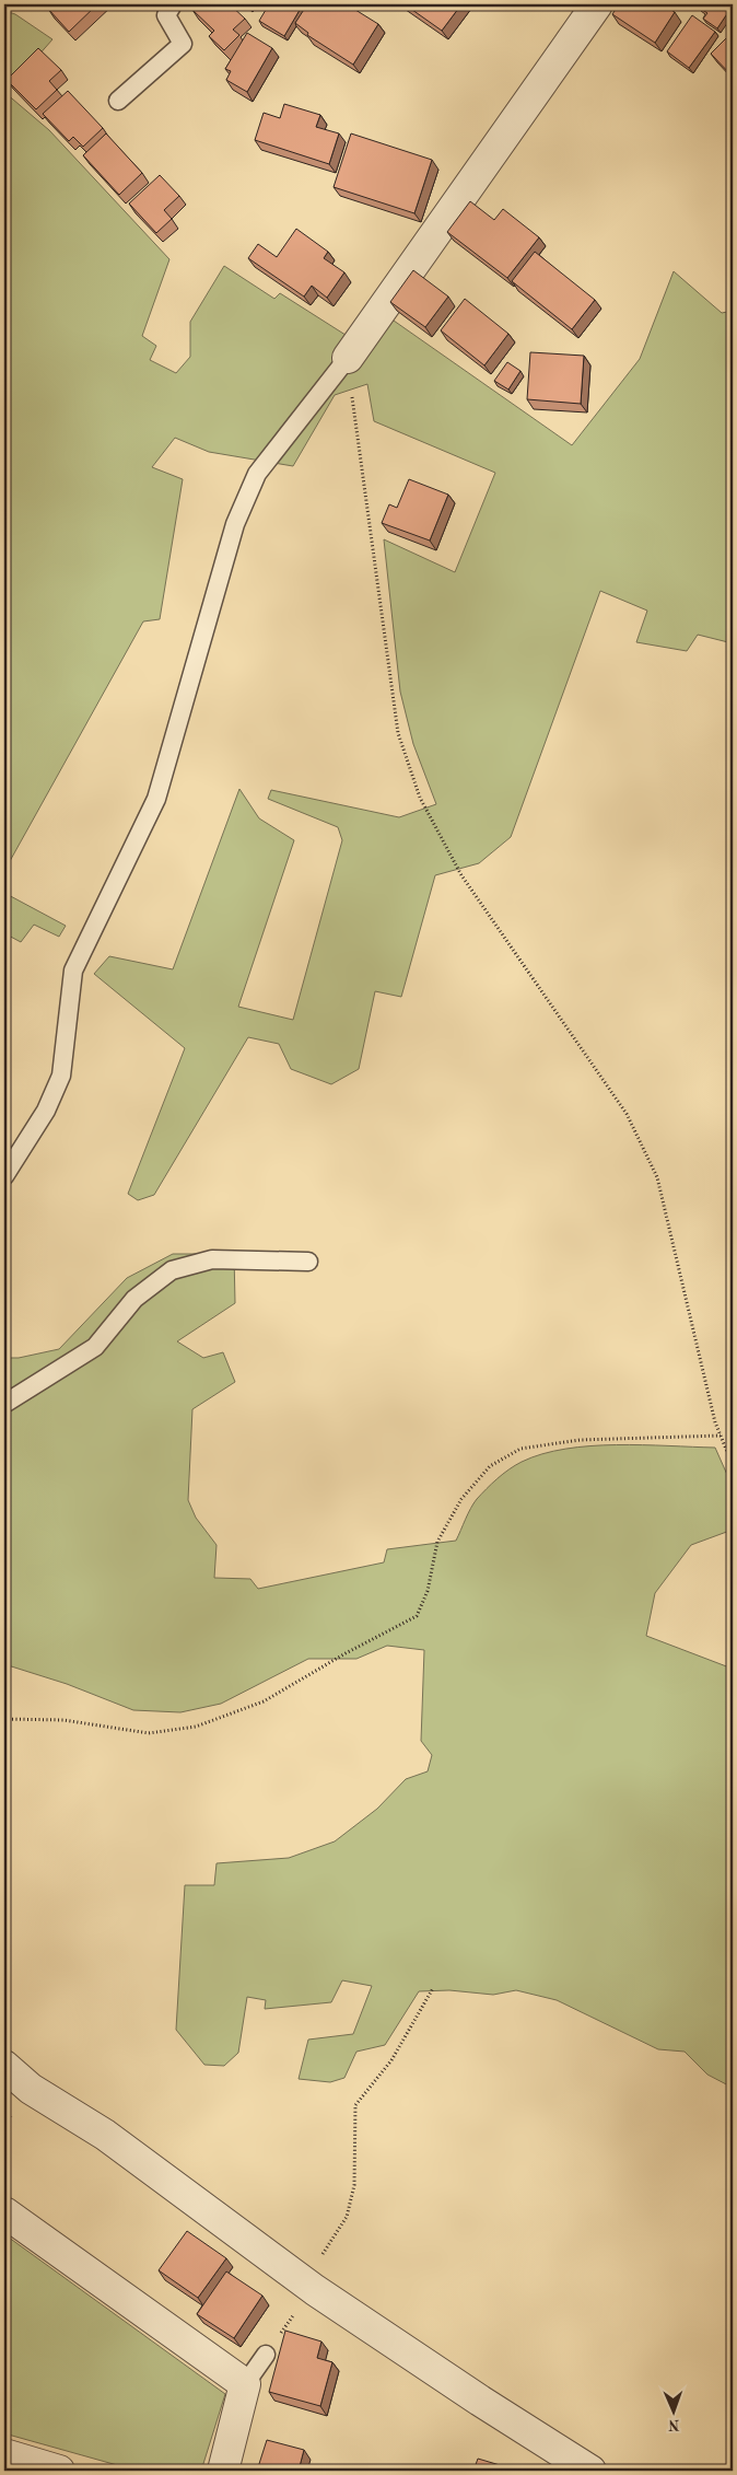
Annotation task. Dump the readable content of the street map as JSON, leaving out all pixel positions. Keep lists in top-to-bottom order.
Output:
{
  "north": "bottom"
}
